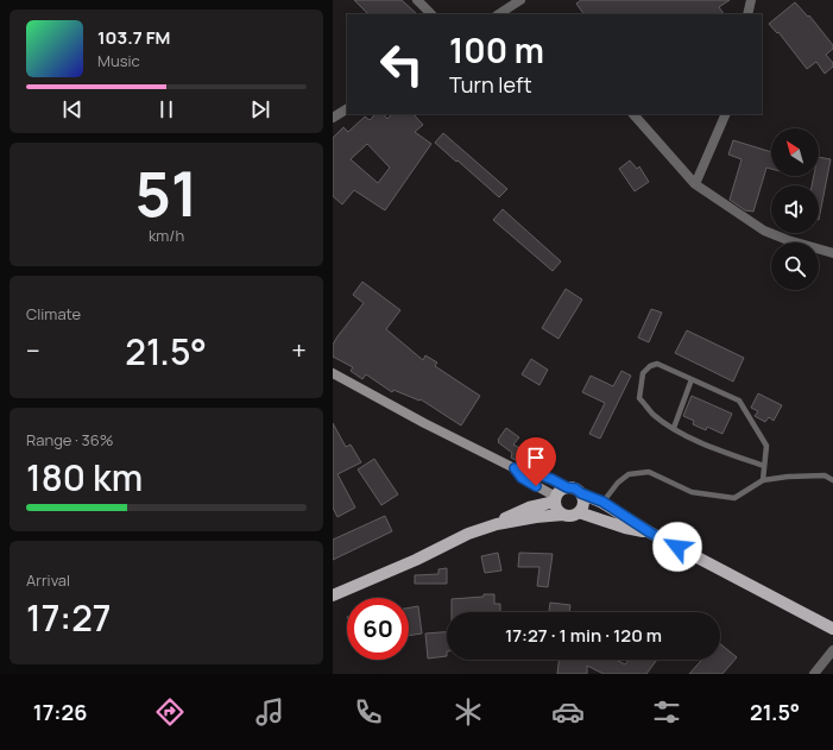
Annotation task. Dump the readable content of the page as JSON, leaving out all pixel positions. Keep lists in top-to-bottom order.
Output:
{
  "north": "top left",
  "page": {
    "turn": ["100 m", "Turn left"],
    "song": ["103.7 FM", "Music"],
    "tile": [
      ["51", "km/h"],
      "Climate",
      ["Range · 36%", "180 km"],
      ["Arrival", "17:27"]
    ],
    "heat": ["−", "21.5°", "+"],
    "limit": "60",
    "trip": "17:27 · 1 min · 120 m",
    "tabs": ["17:26", "21.5°"]
  }
}
